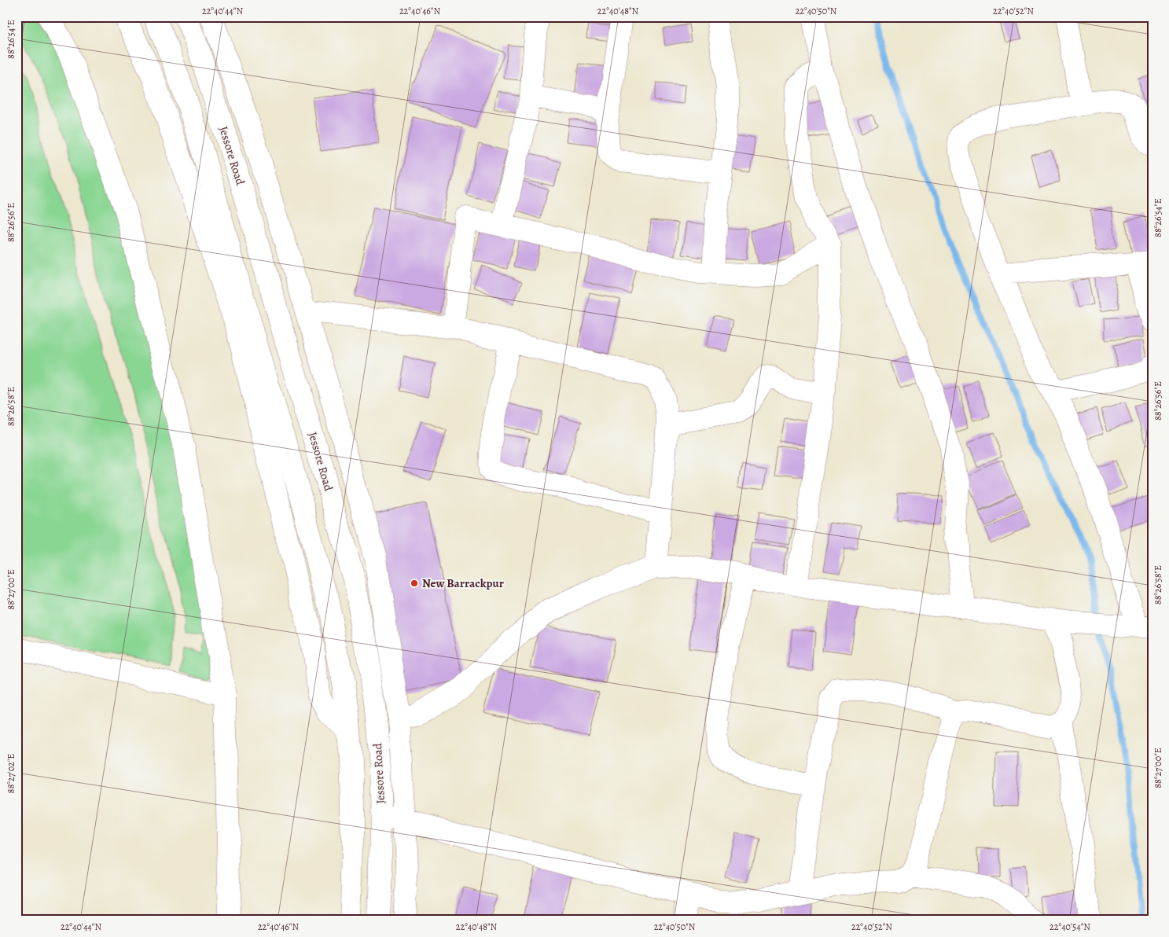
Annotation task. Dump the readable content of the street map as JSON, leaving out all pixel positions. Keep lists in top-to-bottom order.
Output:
{
  "streets": {
    "main road": ["Jessore Road"]
  },
  "places": ["New Barrackpur"],
  "coordinates": [
    "22°40'44\"N",
    "22°40'46\"N",
    "22°40'48\"N",
    "22°40'50\"N",
    "22°40'52\"N",
    "88°26'54\"E",
    "88°26'56\"E",
    "88°26'58\"E",
    "88°27'00\"E",
    "88°27'02\"E",
    "22°40'54\"N"
  ]
}
